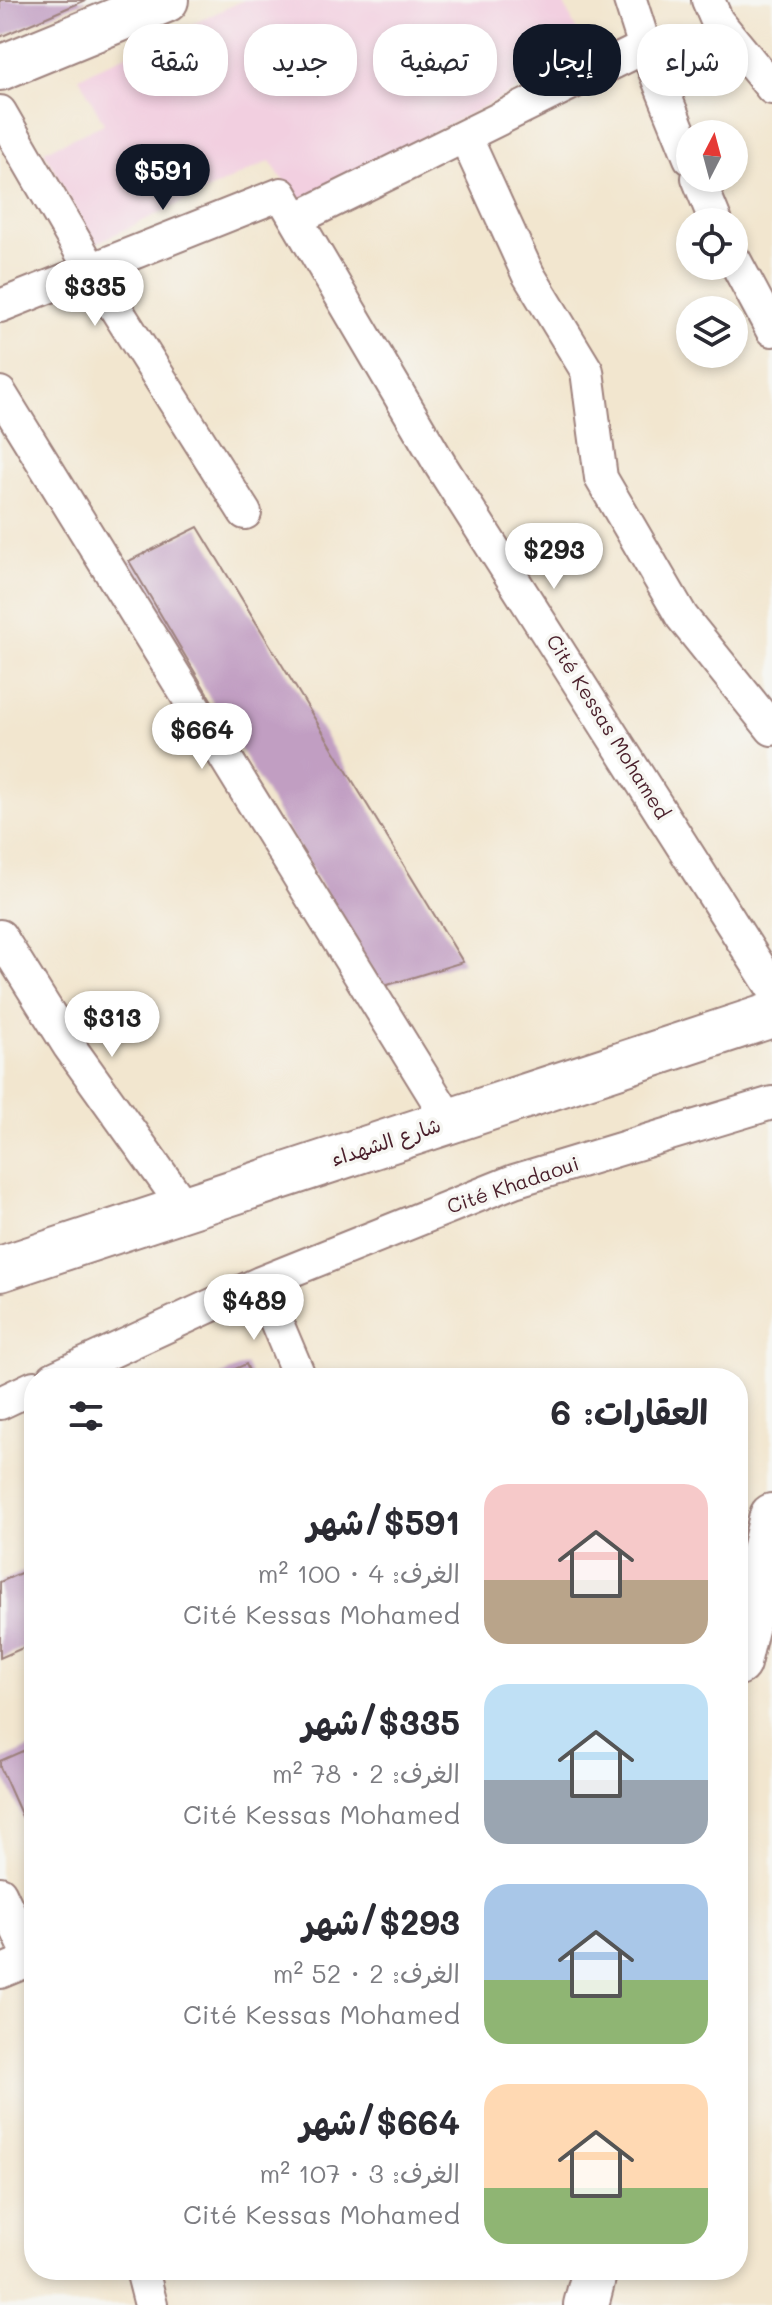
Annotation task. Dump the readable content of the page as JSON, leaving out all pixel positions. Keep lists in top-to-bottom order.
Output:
{
  "streets": {
    "main road": ["شارع الشهداء"],
    "street": ["Cité Kessas Mohamed", "Cité Khadaoui"]
  },
  "north": "top",
  "page": {
    "chip": [
      "شراء",
      "إيجار",
      "تصفية",
      "جديد",
      "شقة"
    ],
    "price": [
      "$591",
      "$335",
      "$293",
      "$664",
      "$313",
      "$489"
    ],
    "heading": "العقارات: 6",
    "list": [
      {
        "name": "$591/شهر",
        "note": "الغرف: 4 · 100 m² · Cité Kessas Mohamed"
      },
      {
        "name": "$335/شهر",
        "note": "الغرف: 2 · 78 m² · Cité Kessas Mohamed"
      },
      {
        "name": "$293/شهر",
        "note": "الغرف: 2 · 52 m² · Cité Kessas Mohamed"
      },
      {
        "name": "$664/شهر",
        "note": "الغرف: 3 · 107 m² · Cité Kessas Mohamed"
      }
    ]
  }
}
